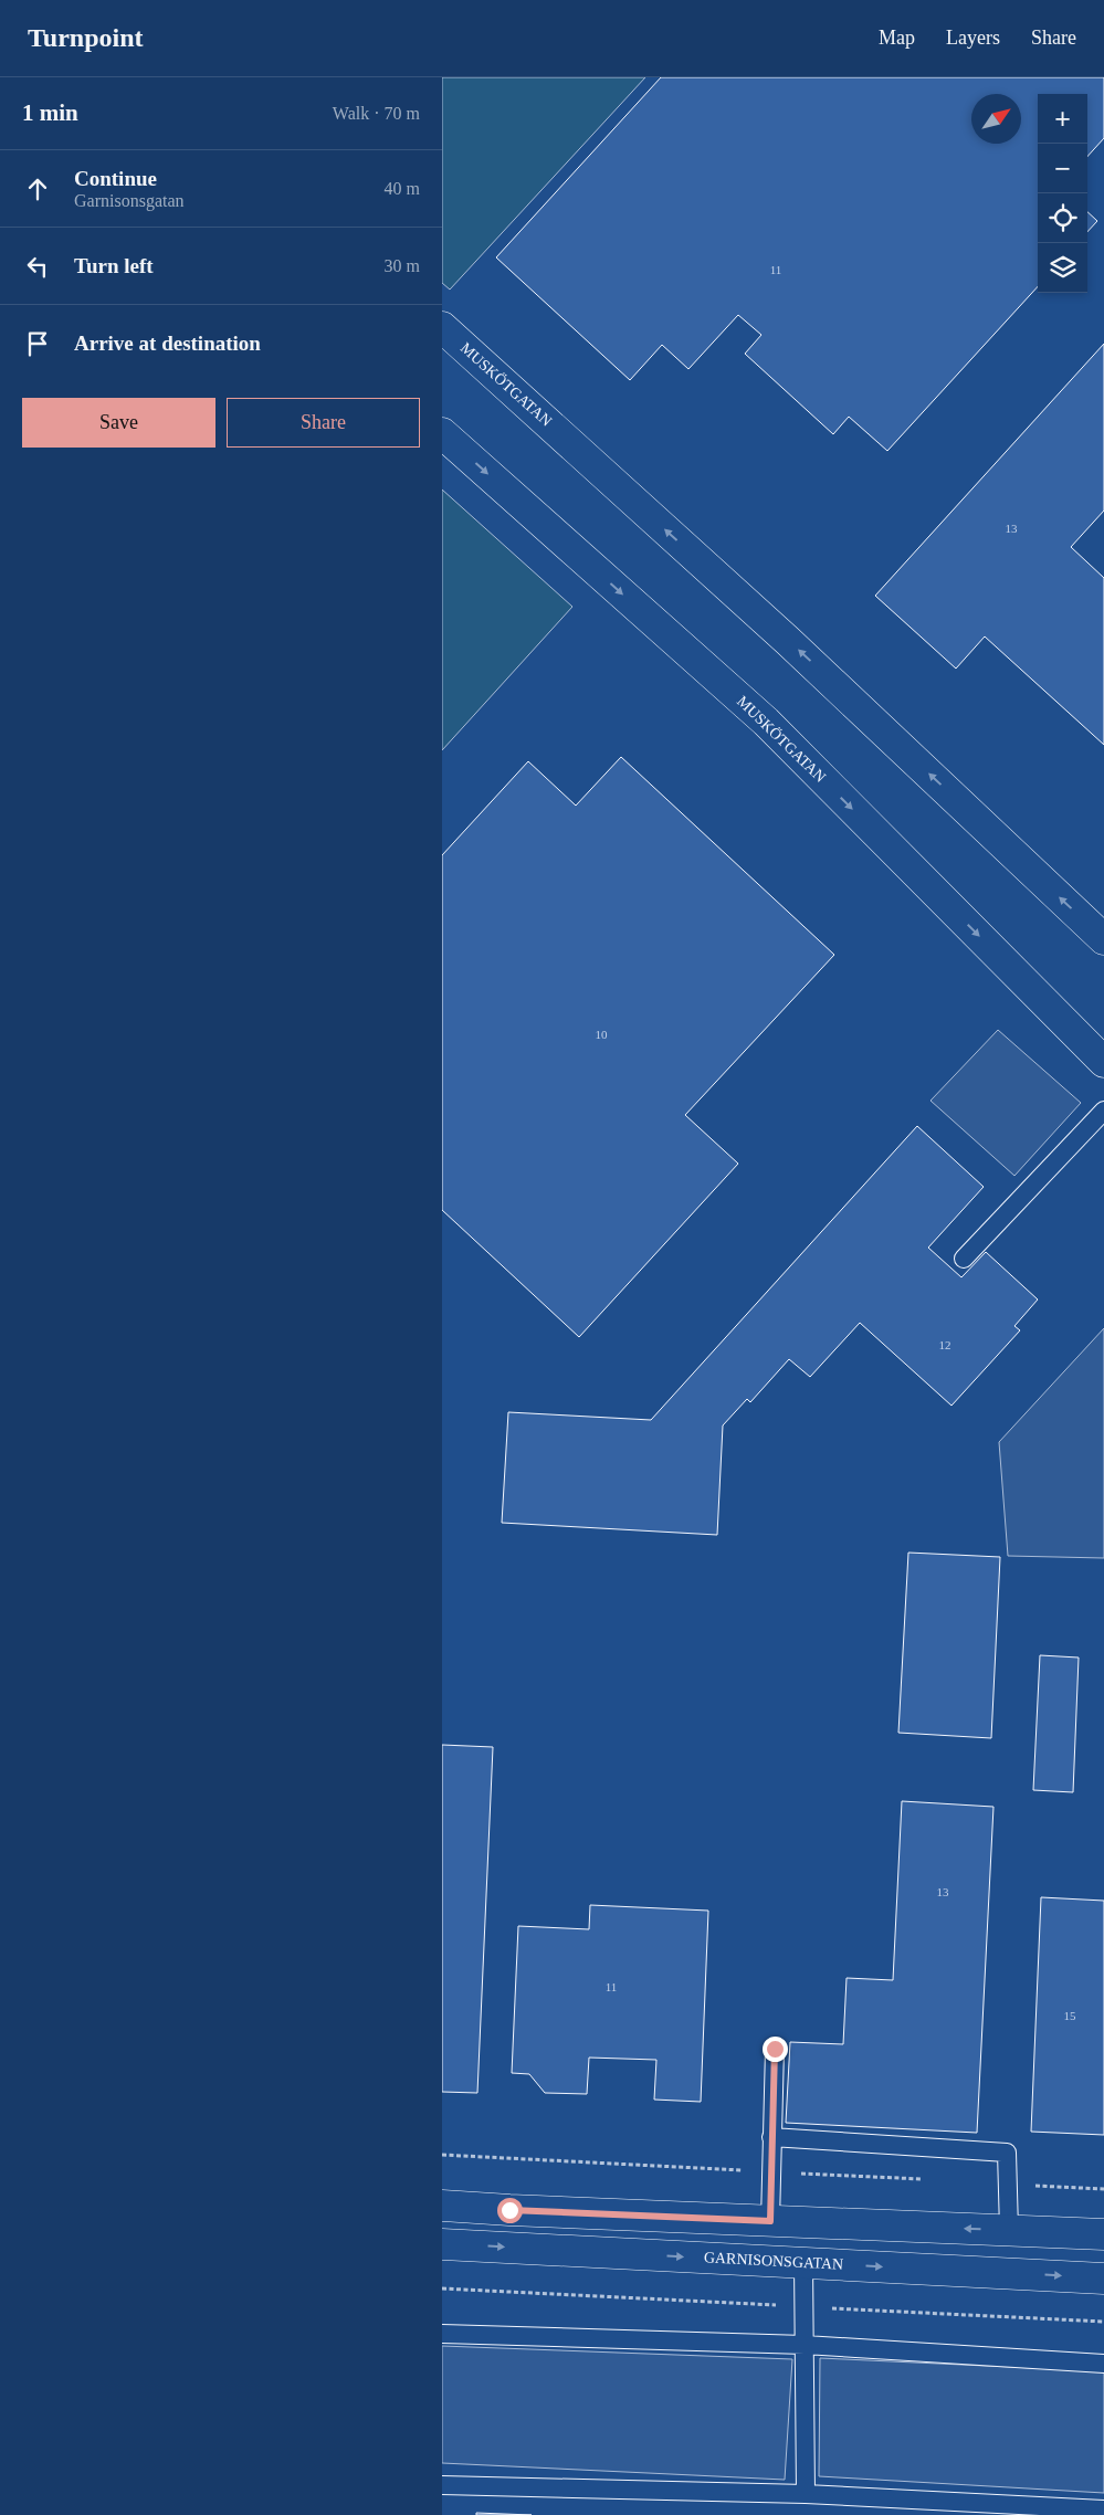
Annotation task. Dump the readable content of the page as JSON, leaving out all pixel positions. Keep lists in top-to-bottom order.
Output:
{
  "streets": {
    "street": ["MUSKÖTGATAN", "GARNISONSGATAN"]
  },
  "house_numbers": [
    "11",
    "13",
    "10",
    "12",
    "13",
    "11",
    "15"
  ],
  "north": "top right",
  "page": {
    "header": "Turnpoint",
    "nav": ["Map", "Layers", "Share"],
    "heading": ["1 min", "Walk · 70 m"],
    "map_buttons": ["+", "−"],
    "list": [
      ["Continue", "Garnisonsgatan", "40 m"],
      ["Turn left", "30 m"],
      "Arrive at destination"
    ],
    "buttons": ["Save", "Share"]
  }
}
